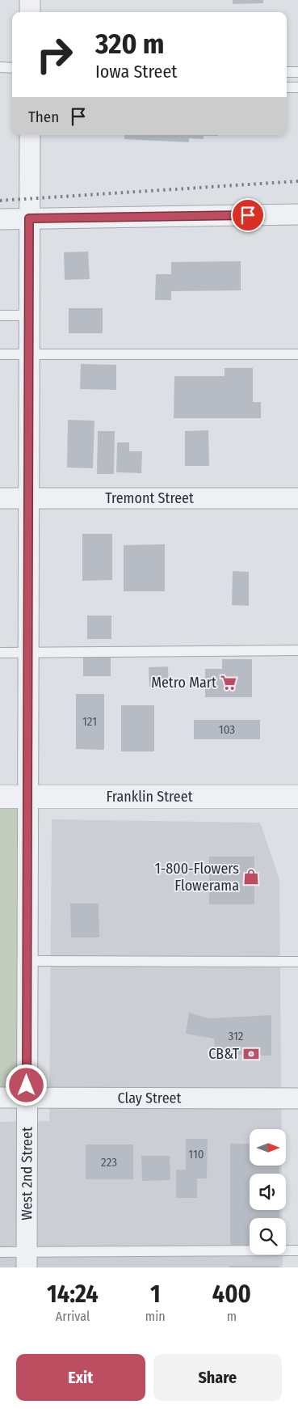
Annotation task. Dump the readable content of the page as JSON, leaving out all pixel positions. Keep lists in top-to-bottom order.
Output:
{
  "streets": {
    "street": [
      "Tremont Street",
      "Franklin Street",
      "Clay Street",
      "West 2nd Street"
    ]
  },
  "crossings": [
    ["Tremont Street", "West 2nd Street"],
    ["Franklin Street", "West 2nd Street"],
    ["Clay Street", "West 2nd Street"]
  ],
  "places": {
    "supermarket": ["Metro Mart"],
    "shop": ["1-800-Flowers Flowerama"],
    "bank": ["CB&T"]
  },
  "house_numbers": [
    "121",
    "103",
    "312",
    "110",
    "223"
  ],
  "north": "right",
  "page": {
    "turn": ["320 m", "Iowa Street"],
    "then": "Then",
    "eta": [
      "14:24",
      "Arrival",
      "1",
      "min",
      "400",
      "m"
    ],
    "buttons": ["Exit", "Share"]
  }
}
